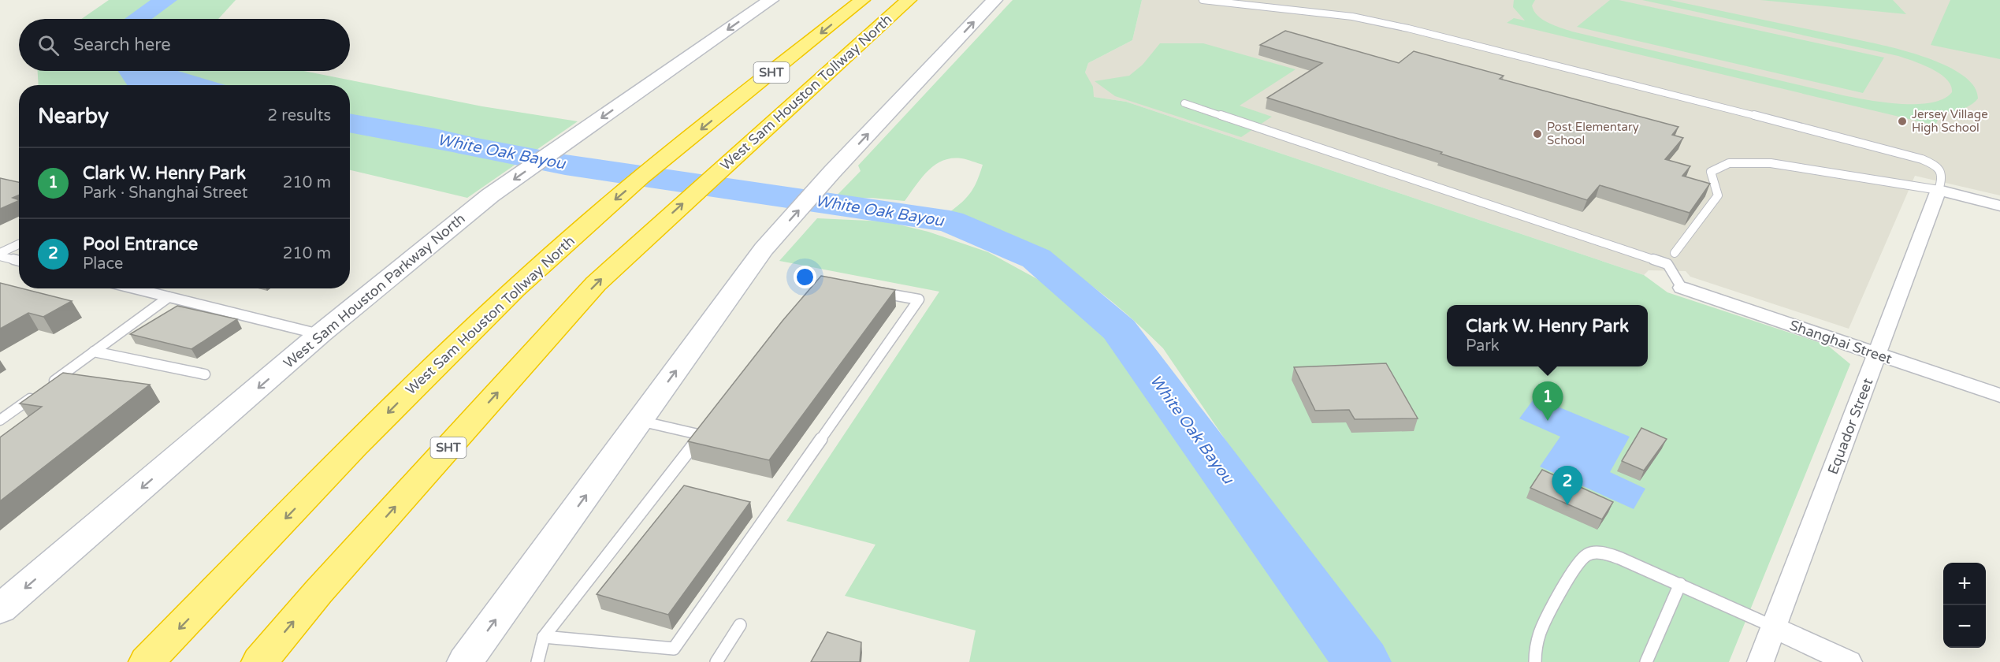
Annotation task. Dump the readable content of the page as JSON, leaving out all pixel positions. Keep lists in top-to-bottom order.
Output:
{
  "streets": {
    "highway": ["SHT", "West Sam Houston Tollway North"],
    "main road": ["West Sam Houston Parkway North"],
    "street": ["Shanghai Street", "Equador Street"]
  },
  "crossings": [
    ["Shanghai Street", "Equador Street"]
  ],
  "one_way": ["West Sam Houston Parkway North"],
  "water": ["White Oak Bayou"],
  "places": ["Jersey Village High School", "Post Elementary School"],
  "page": {
    "search": "Search here",
    "heading": ["Nearby", "2 results"],
    "list": [
      {
        "mark": "1",
        "name": "Clark W. Henry Park",
        "note": "Park · Shanghai Street",
        "value": "210 m"
      },
      {
        "mark": "2",
        "name": "Pool Entrance",
        "note": "Place",
        "value": "210 m"
      }
    ],
    "popup": ["Clark W. Henry Park", "Park"],
    "pins": ["1", "2"],
    "map_buttons": ["+", "−"]
  }
}
